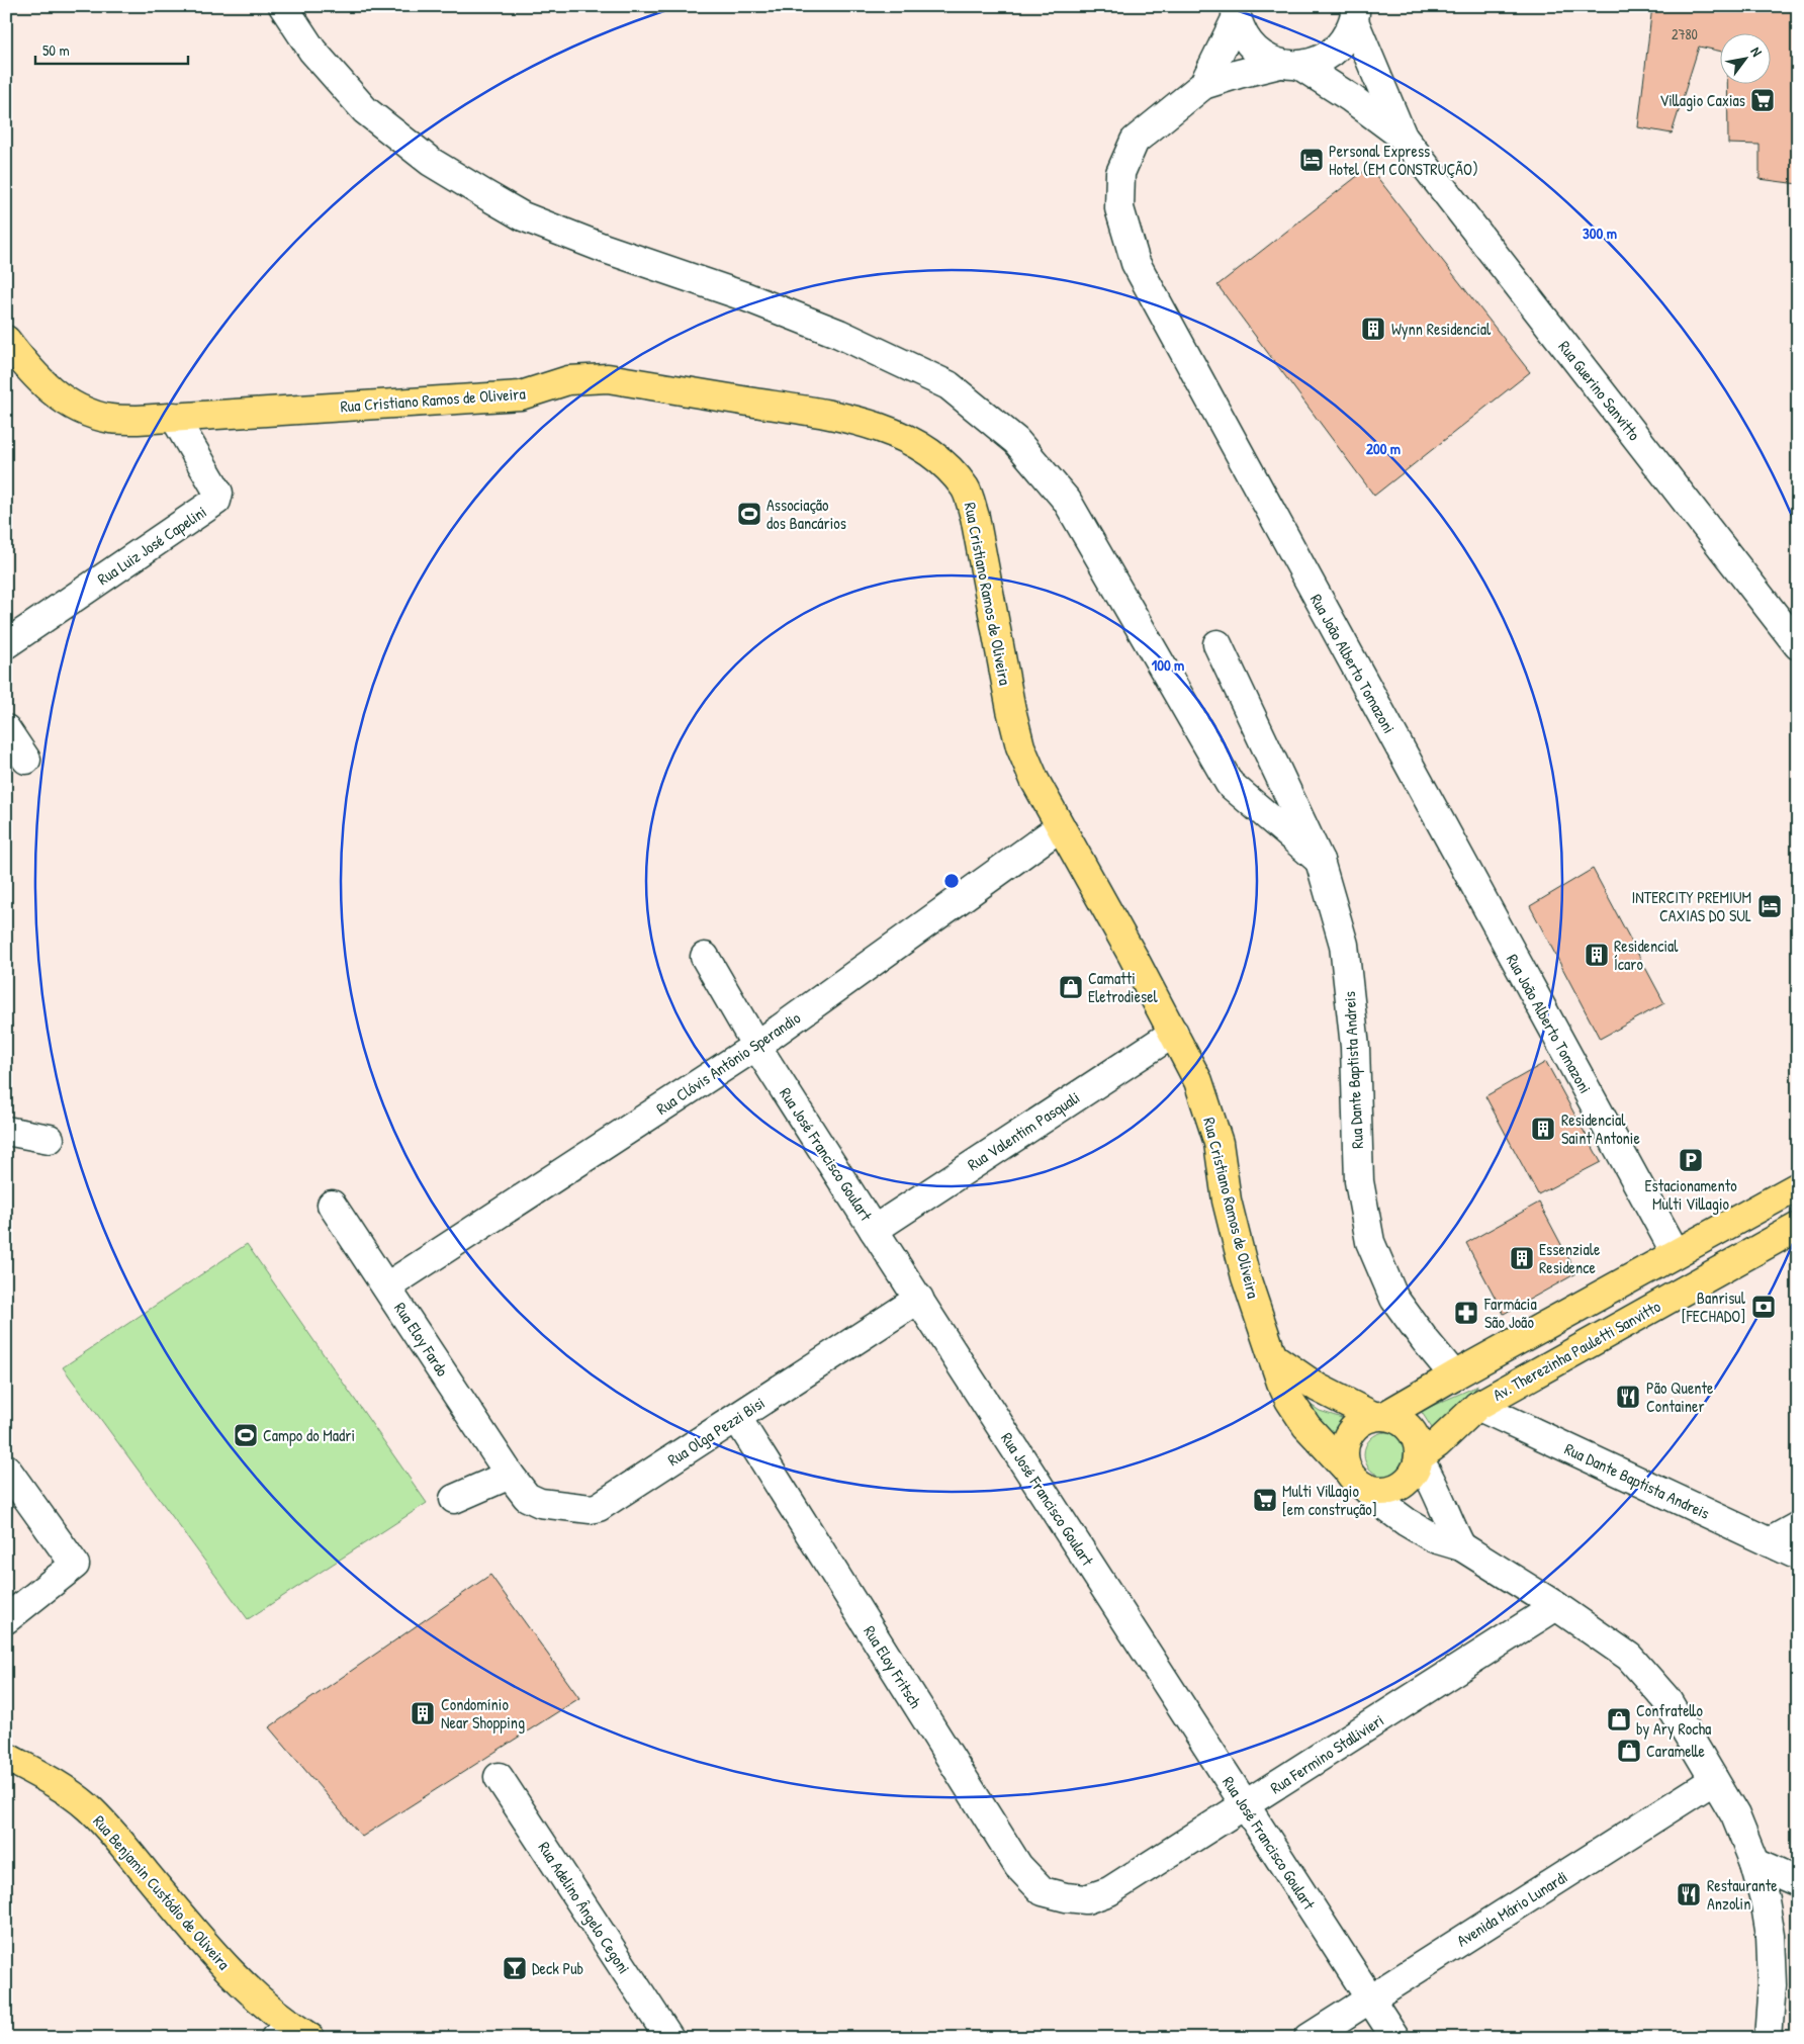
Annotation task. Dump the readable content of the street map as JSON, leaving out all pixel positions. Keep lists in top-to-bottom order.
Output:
{
  "streets": {
    "main road": ["Rua Cristiano Ramos de Oliveira", "Av. Therezinha Pauletti Sanvitto", "Rua Benjamin Custódio de Oliveira"],
    "street": [
      "Rua Guerino Sanvitto",
      "Rua Luiz José Capelini",
      "Rua João Alberto Tomazoni",
      "Rua Clóvis Antônio Sperandio",
      "Rua Dante Baptista Andreis",
      "Rua Valentim Pasquali",
      "Rua José Francisco Goulart",
      "Rua Eloy Fardo",
      "Rua Olga Pezzi Bisi",
      "Rua Eloy Fritsch",
      "Rua Fermino Stallivieri",
      "Rua Adelino Ângelo Cegoni",
      "Avenida Mário Lunardi"
    ]
  },
  "crossings": [
    ["Rua Guerino Sanvitto", "Rua João Alberto Tomazoni"],
    ["Rua Cristiano Ramos de Oliveira", "Rua Luiz José Capelini"],
    ["Rua Cristiano Ramos de Oliveira", "Rua Clóvis Antônio Sperandio"],
    ["Rua Cristiano Ramos de Oliveira", "Rua Valentim Pasquali"],
    ["Rua Cristiano Ramos de Oliveira", "Av. Therezinha Pauletti Sanvitto"],
    ["Rua Cristiano Ramos de Oliveira", "Rua Fermino Stallivieri"],
    ["Rua Cristiano Ramos de Oliveira", "Avenida Mário Lunardi"],
    ["Rua Clóvis Antônio Sperandio", "Rua José Francisco Goulart"],
    ["Rua Clóvis Antônio Sperandio", "Rua Eloy Fardo"],
    ["Rua Dante Baptista Andreis", "Av. Therezinha Pauletti Sanvitto"],
    ["Rua Valentim Pasquali", "Rua José Francisco Goulart"],
    ["Rua José Francisco Goulart", "Rua Olga Pezzi Bisi"],
    ["Rua José Francisco Goulart", "Rua Fermino Stallivieri"],
    ["Rua José Francisco Goulart", "Avenida Mário Lunardi"],
    ["Rua Eloy Fardo", "Rua Olga Pezzi Bisi"],
    ["Rua Olga Pezzi Bisi", "Rua Eloy Fritsch"],
    ["Rua Eloy Fritsch", "Rua Fermino Stallivieri"]
  ],
  "places": {
    "supermarket": ["Villagio Caxias", "Multi Villagio [em construção]"],
    "hotel": ["Personal Express Hotel (EM CONSTRUÇÃO)", "INTERCITY PREMIUM CAXIAS DO SUL"],
    "building": [
      "Wynn Residencial",
      "Residencial Ícaro",
      "Residencial Saint Antonie",
      "Essenziale Residence",
      "Condomínio Near Shopping"
    ],
    "sports": ["Associação dos Bancários", "Campo do Madri"],
    "shop": ["Camatti Eletrodiesel", "Confratello by Ary Rocha", "Caramelle"],
    "parking": ["Estacionamento Multi Villagio"],
    "bank": ["Banrisul [FECHADO]"],
    "pharmacy": ["Farmácia São João"],
    "restaurant": ["Pão Quente Container", "Restaurante Anzolin"],
    "bar": ["Deck Pub"]
  },
  "house_numbers": ["2780"],
  "scale_bar": "50 m",
  "north": "top right",
  "rings": ["300 m", "200 m", "100 m"]
}
